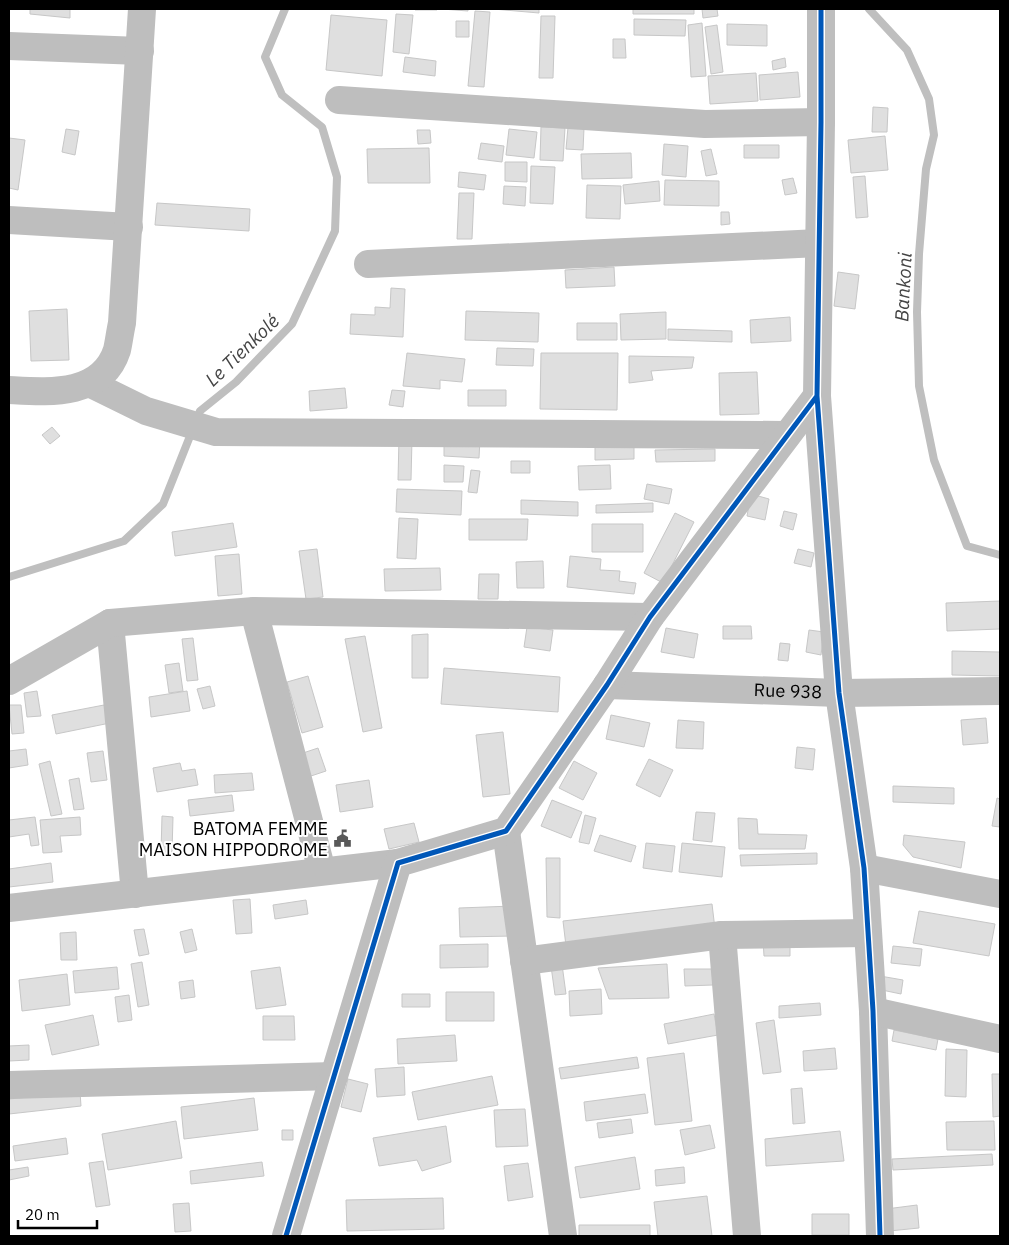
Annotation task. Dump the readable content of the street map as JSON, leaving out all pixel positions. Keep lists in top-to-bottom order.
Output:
{
  "streets": {
    "street": ["Rue 938"]
  },
  "water": ["Bankoni", "Le Tienkolé"],
  "places": {
    "public building": ["BATOMA FEMME MAISON HIPPODROME"]
  },
  "scale_bar": "20 m"
}
